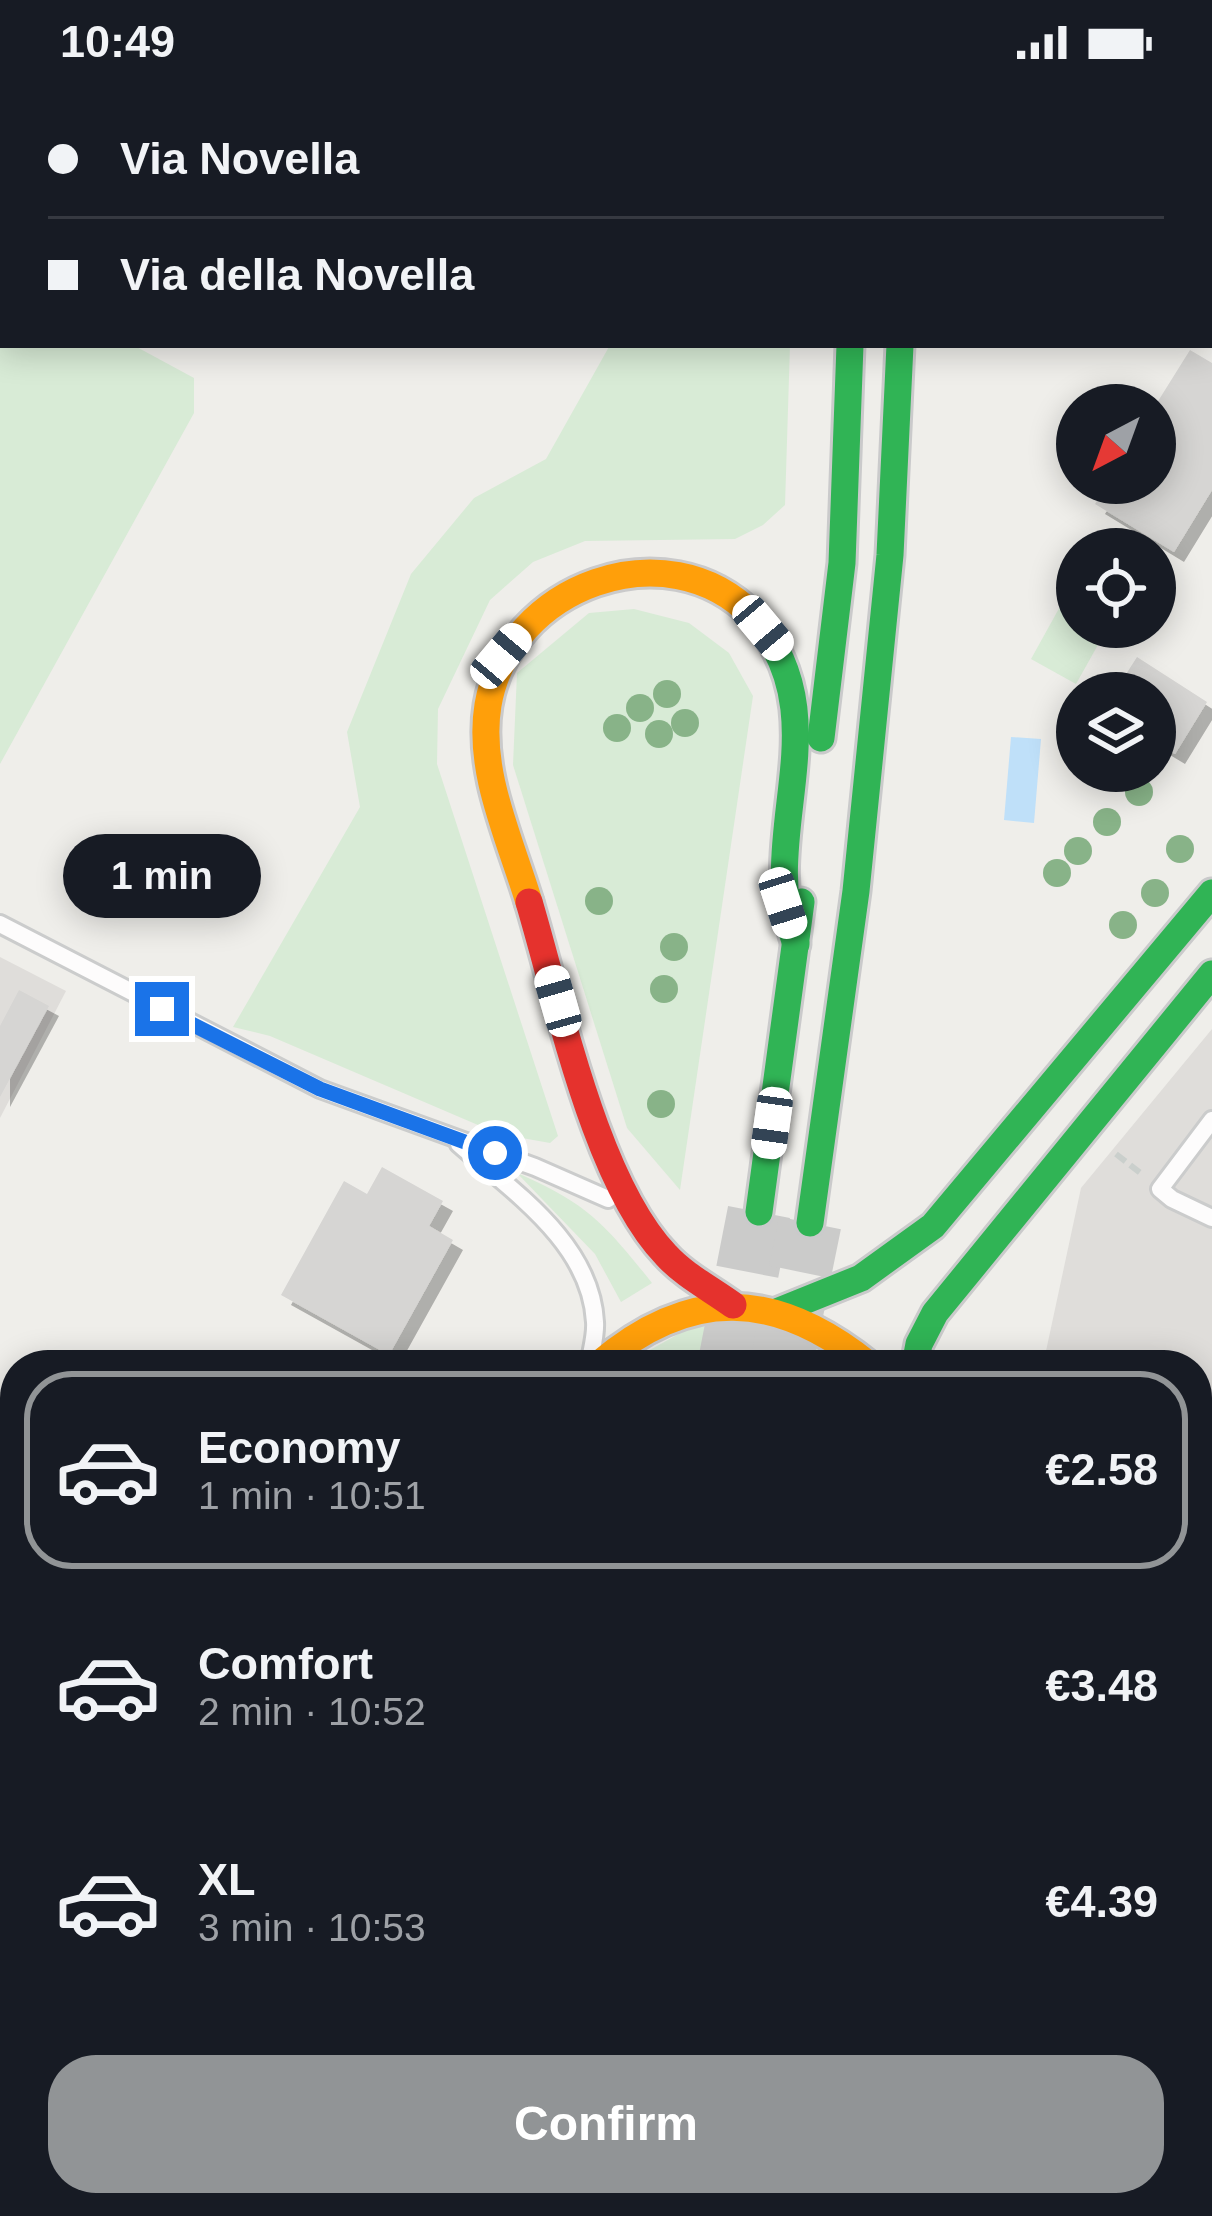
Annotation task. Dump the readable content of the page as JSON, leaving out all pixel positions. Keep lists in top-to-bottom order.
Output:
{
  "north": "bottom left",
  "page": {
    "status": "10:49",
    "banner": ["Via Novella", "Via della Novella"],
    "bubble": "1 min",
    "list": [
      {
        "name": "Economy",
        "note": "1 min · 10:51",
        "value": "€2.58"
      },
      {
        "name": "Comfort",
        "note": "2 min · 10:52",
        "value": "€3.48"
      },
      {
        "name": "XL",
        "note": "3 min · 10:53",
        "value": "€4.39"
      }
    ],
    "buttons": "Confirm"
  }
}
